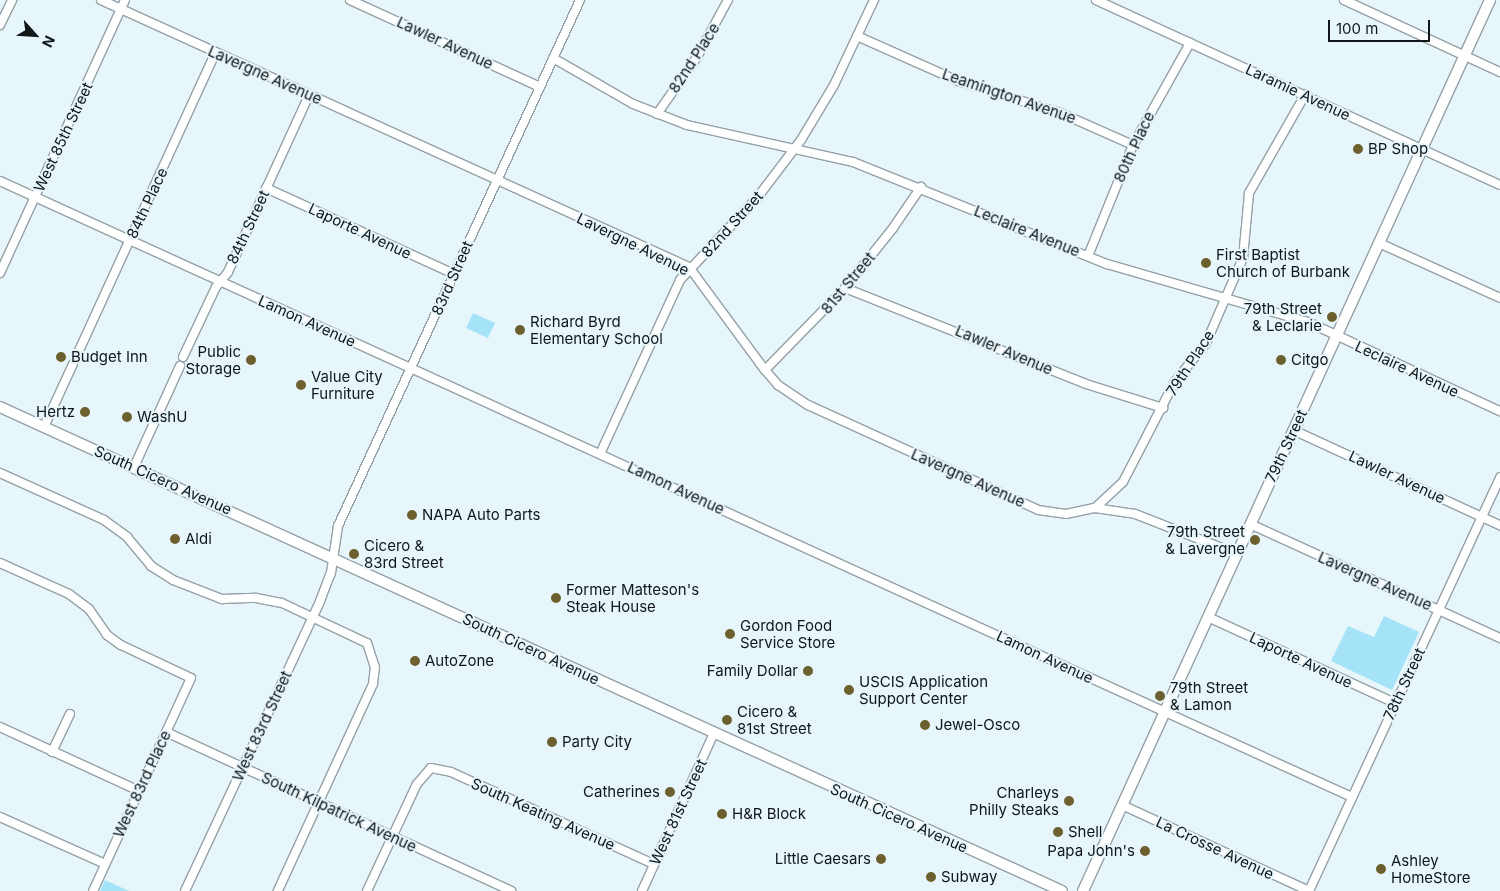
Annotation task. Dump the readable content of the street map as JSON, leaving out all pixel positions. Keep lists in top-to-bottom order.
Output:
{
  "streets": {
    "main road": ["79th Street", "South Cicero Avenue"],
    "street": [
      "Lawler Avenue",
      "82nd Place",
      "Lavergne Avenue",
      "Laramie Avenue",
      "Leamington Avenue",
      "West 85th Street",
      "80th Place",
      "84th Place",
      "82nd Street",
      "84th Street",
      "Laporte Avenue",
      "Leclaire Avenue",
      "83rd Street",
      "81st Street",
      "Lamon Avenue",
      "79th Place",
      "78th Street",
      "West 83rd Street",
      "West 83rd Place",
      "South Kilpatrick Avenue",
      "West 81st Street",
      "South Keating Avenue",
      "La Crosse Avenue"
    ]
  },
  "crossings": [
    ["Lawler Avenue", "83rd Street"],
    ["Lawler Avenue", "81st Street"],
    ["Lawler Avenue", "79th Place"],
    ["Lawler Avenue", "79th Street"],
    ["Lawler Avenue", "78th Street"],
    ["82nd Place", "Leclaire Avenue"],
    ["Lavergne Avenue", "West 85th Street"],
    ["Lavergne Avenue", "84th Place"],
    ["Lavergne Avenue", "82nd Street"],
    ["Lavergne Avenue", "84th Street"],
    ["Lavergne Avenue", "83rd Street"],
    ["Lavergne Avenue", "81st Street"],
    ["Lavergne Avenue", "79th Place"],
    ["Lavergne Avenue", "79th Street"],
    ["Lavergne Avenue", "78th Street"],
    ["Laramie Avenue", "80th Place"],
    ["Laramie Avenue", "79th Place"],
    ["Laramie Avenue", "79th Street"],
    ["Leamington Avenue", "80th Place"],
    ["Leamington Avenue", "82nd Street"],
    ["West 85th Street", "Lamon Avenue"],
    ["80th Place", "Leclaire Avenue"],
    ["84th Place", "Lamon Avenue"],
    ["82nd Street", "Leclaire Avenue"],
    ["82nd Street", "Lamon Avenue"],
    ["84th Street", "Laporte Avenue"],
    ["84th Street", "Lamon Avenue"],
    ["Laporte Avenue", "83rd Street"],
    ["Laporte Avenue", "79th Street"],
    ["Laporte Avenue", "78th Street"],
    ["Leclaire Avenue", "83rd Street"],
    ["Leclaire Avenue", "81st Street"],
    ["Leclaire Avenue", "79th Place"],
    ["Leclaire Avenue", "79th Street"],
    ["83rd Street", "Lamon Avenue"],
    ["83rd Street", "South Cicero Avenue"],
    ["83rd Street", "West 83rd Street"],
    ["Lamon Avenue", "79th Street"],
    ["Lamon Avenue", "78th Street"],
    ["79th Street", "La Crosse Avenue"],
    ["South Cicero Avenue", "West 83rd Street"],
    ["South Cicero Avenue", "West 81st Street"],
    ["78th Street", "La Crosse Avenue"],
    ["West 83rd Street", "South Kilpatrick Avenue"],
    ["West 83rd Place", "South Kilpatrick Avenue"],
    ["South Kilpatrick Avenue", "South Keating Avenue"],
    ["West 81st Street", "South Keating Avenue"]
  ],
  "places": [
    "BP Shop",
    "First Baptist Church of Burbank",
    "79th Street & Leclarie",
    "Richard Byrd Elementary School",
    "Budget Inn",
    "Public Storage",
    "Citgo",
    "Value City Furniture",
    "Hertz",
    "WashU",
    "NAPA Auto Parts",
    "Aldi",
    "79th Street & Lavergne",
    "Cicero & 83rd Street",
    "Former Matteson's Steak House",
    "Gordon Food Service Store",
    "AutoZone",
    "Family Dollar",
    "USCIS Application Support Center",
    "79th Street & Lamon",
    "Cicero & 81st Street",
    "Jewel-Osco",
    "Party City",
    "Catherines",
    "Charleys Philly Steaks",
    "H&R Block",
    "Shell",
    "Papa John's",
    "Little Caesars",
    "Ashley HomeStore",
    "Subway"
  ],
  "scale_bar": "100 m",
  "north": "bottom right"
}
